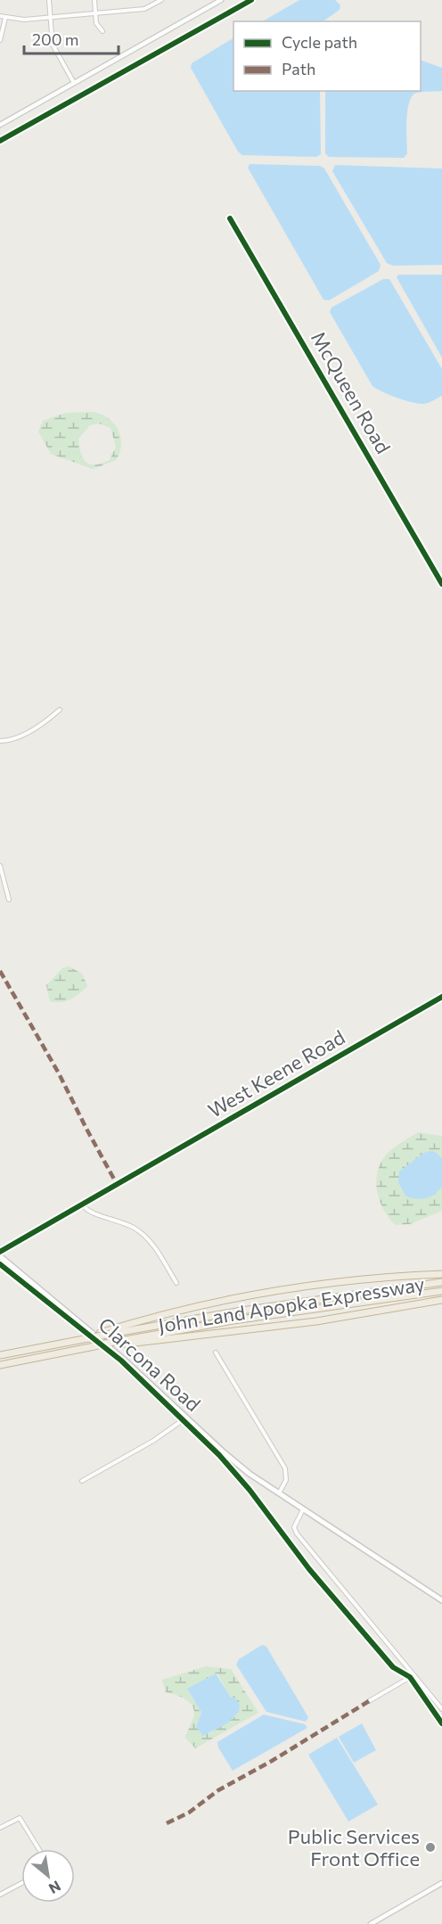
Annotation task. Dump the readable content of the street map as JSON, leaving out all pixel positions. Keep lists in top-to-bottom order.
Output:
{
  "streets": {
    "highway": ["John Land Apopka Expressway"],
    "main road": ["Clarcona Road"],
    "street": ["McQueen Road", "West Keene Road"]
  },
  "places": ["Public Services Front Office"],
  "legend": ["Cycle path", "Path"],
  "scale_bar": "200 m",
  "north": "bottom right"
}
